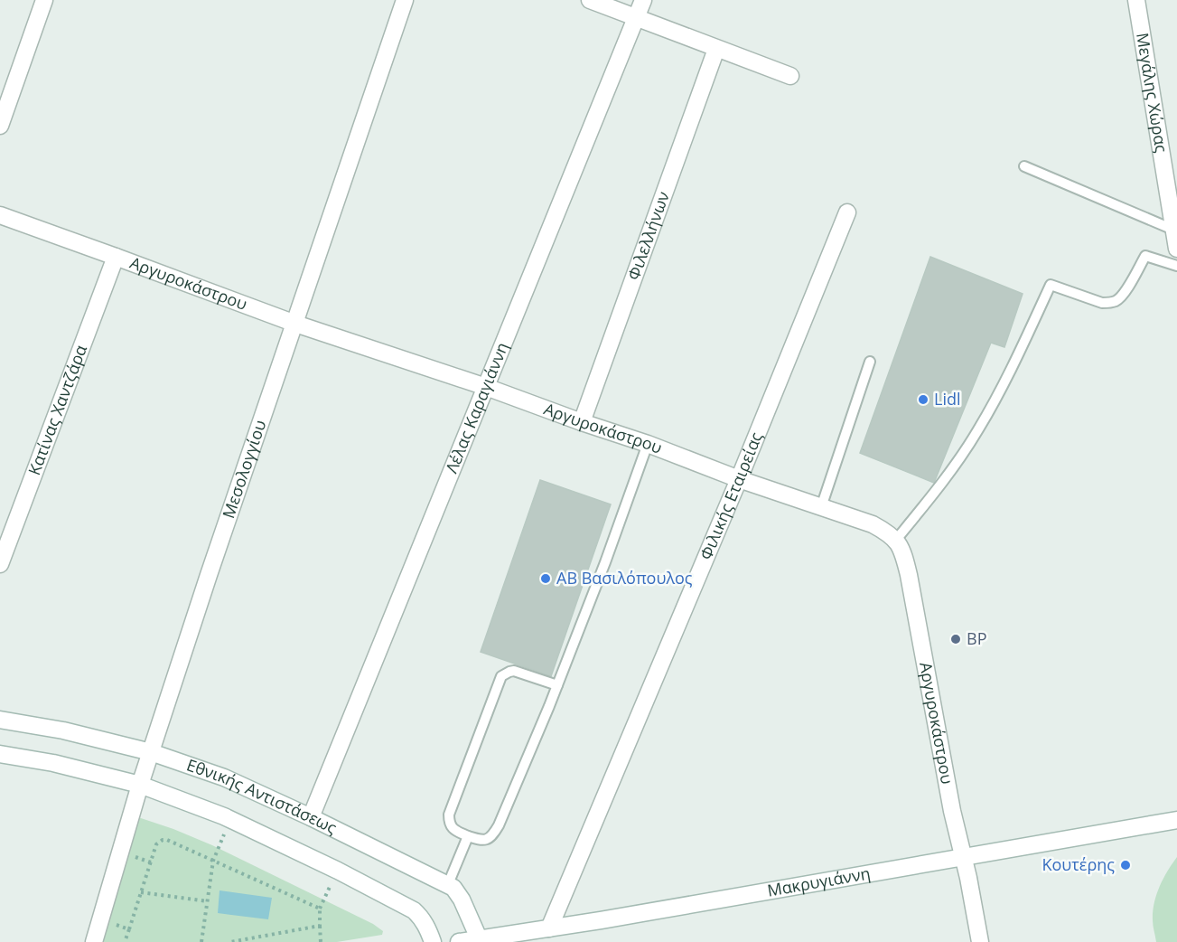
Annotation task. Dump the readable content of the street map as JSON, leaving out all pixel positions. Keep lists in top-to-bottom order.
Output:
{
  "streets": {
    "street": [
      "Μεγάλης Χώρας",
      "Φιλελλήνων",
      "Αργυροκάστρου",
      "Λέλας Καραγιάννη",
      "Κατίνας Χαντζάρα",
      "Μεσολογγίου",
      "Φιλικής Εταιρείας",
      "Εθνικής Αντιστάσεως",
      "Μακρυγιάννη"
    ]
  },
  "crossings": [
    ["Φιλελλήνων", "Αργυροκάστρου"],
    ["Αργυροκάστρου", "Λέλας Καραγιάννη"],
    ["Αργυροκάστρου", "Κατίνας Χαντζάρα"],
    ["Αργυροκάστρου", "Μεσολογγίου"],
    ["Αργυροκάστρου", "Φιλικής Εταιρείας"],
    ["Αργυροκάστρου", "Μακρυγιάννη"],
    ["Λέλας Καραγιάννη", "Εθνικής Αντιστάσεως"],
    ["Μεσολογγίου", "Εθνικής Αντιστάσεως"],
    ["Φιλικής Εταιρείας", "Μακρυγιάννη"],
    ["Εθνικής Αντιστάσεως", "Μακρυγιάννη"]
  ],
  "places": [
    "Lidl",
    "ΑΒ Βασιλόπουλος",
    "BP",
    "Κουτέρης"
  ]
}
